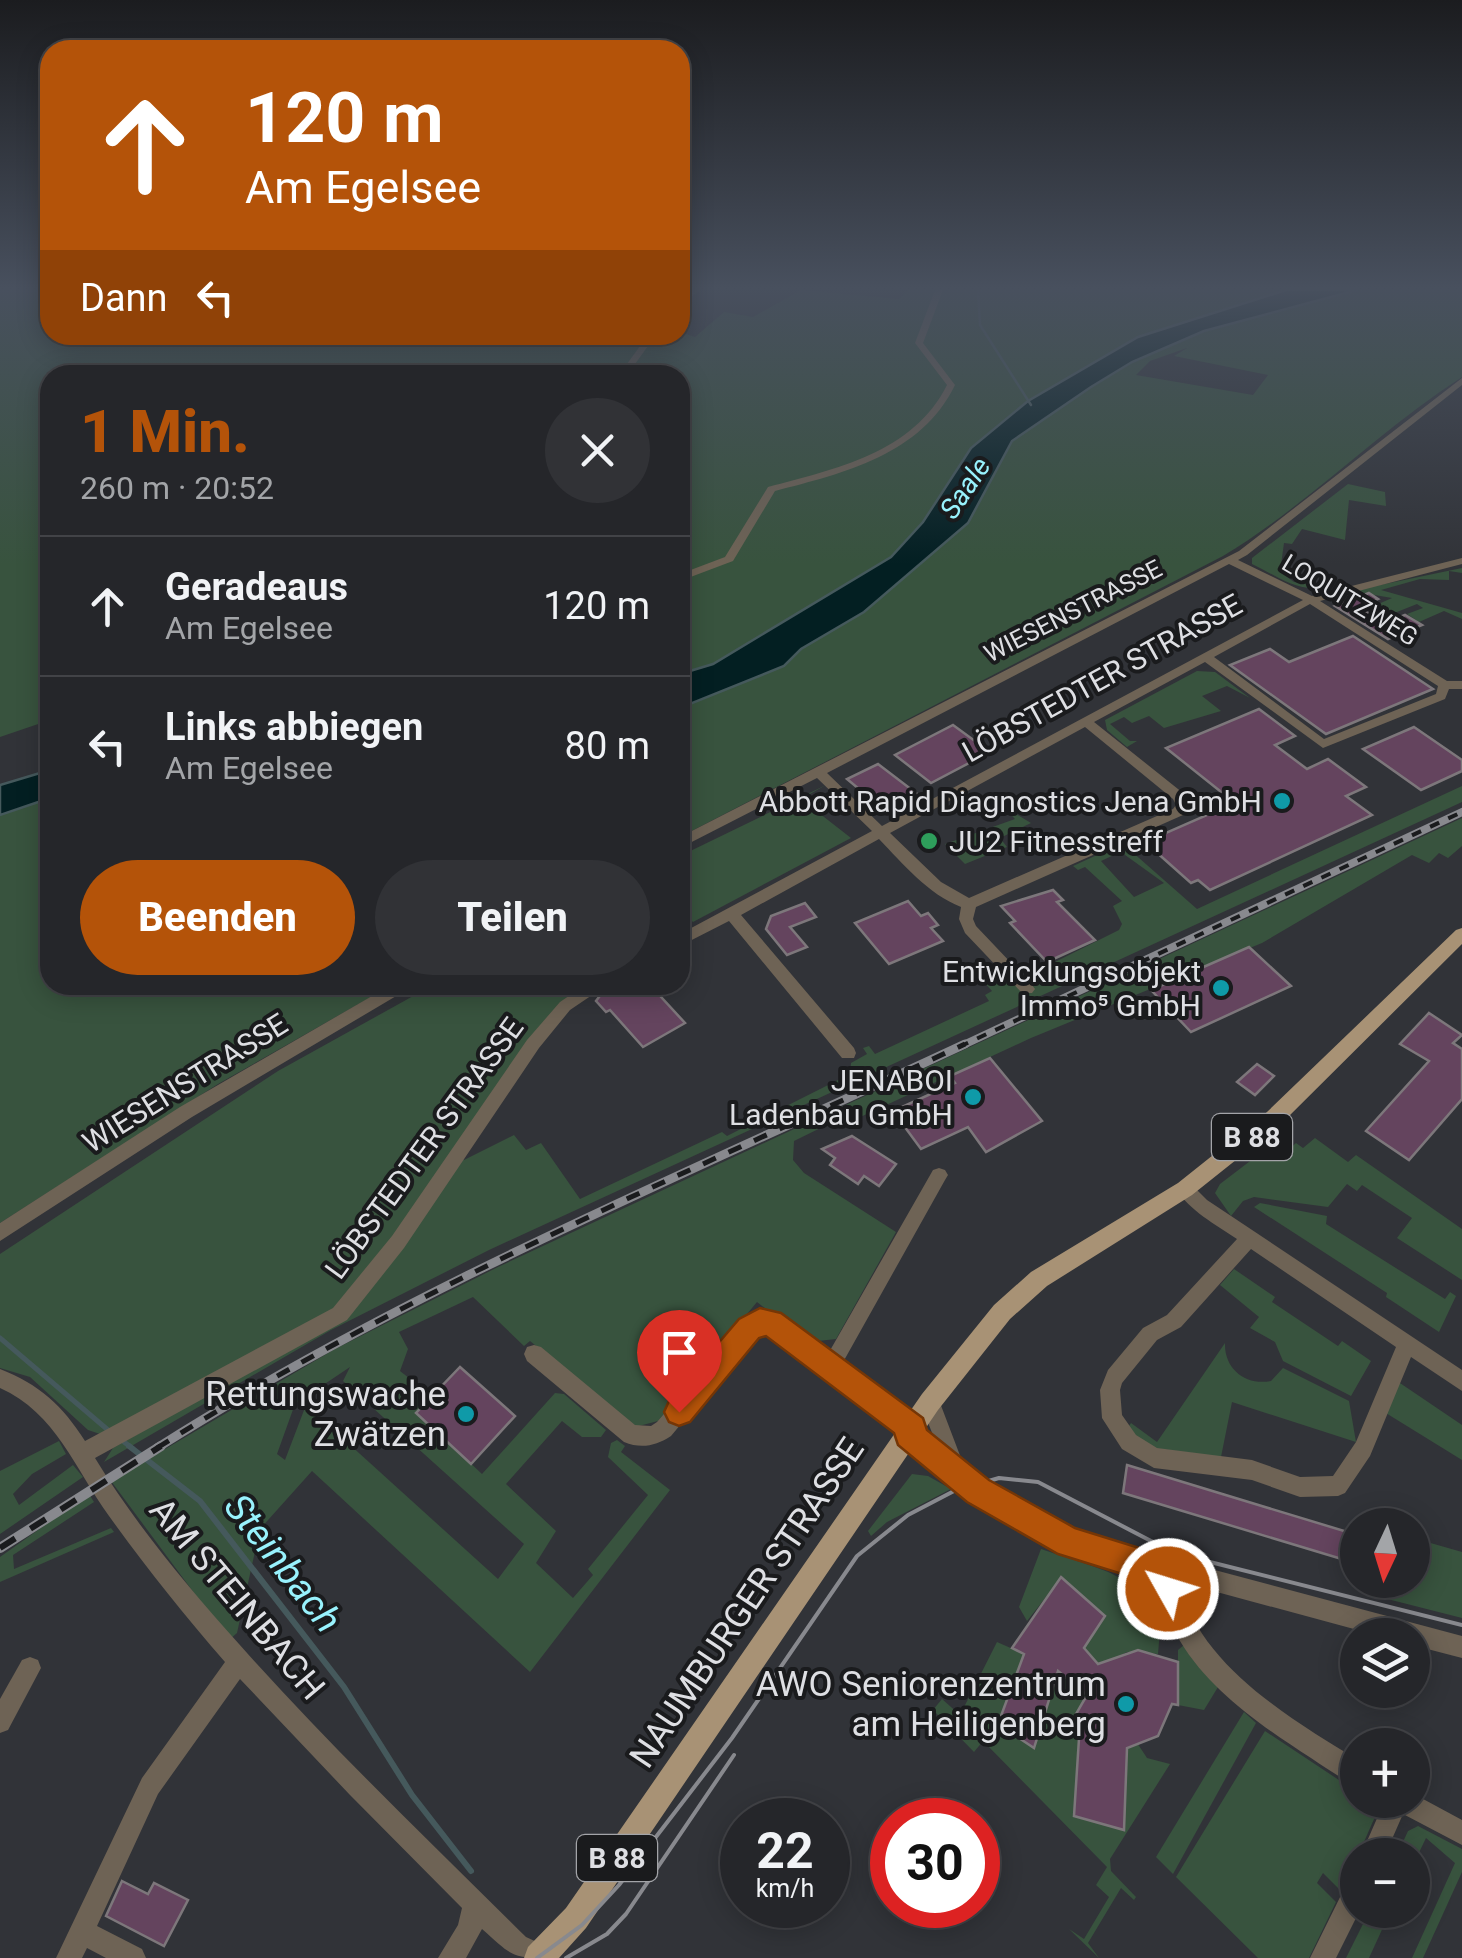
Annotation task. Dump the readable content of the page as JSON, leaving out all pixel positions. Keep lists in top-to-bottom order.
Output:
{
  "streets": {
    "main road": ["B 88", "NAUMBURGER STRASSE"],
    "street": [
      "LOQUITZWEG",
      "WIESENSTRASSE",
      "LÖBSTEDTER STRASSE",
      "AM STEINBACH"
    ]
  },
  "crossings": [
    ["LOQUITZWEG", "WIESENSTRASSE"],
    ["LOQUITZWEG", "LÖBSTEDTER STRASSE"],
    ["LÖBSTEDTER STRASSE", "AM STEINBACH"],
    ["B 88", "NAUMBURGER STRASSE"],
    ["AM STEINBACH", "NAUMBURGER STRASSE"]
  ],
  "water": ["Saale", "Steinbach"],
  "places": [
    "Abbott Rapid Diagnostics Jena GmbH",
    "JU2 Fitnesstreff",
    "Entwicklungsobjekt Immo⁵ GmbH",
    "JENABOI Ladenbau GmbH",
    "Rettungswache Zwätzen",
    "AWO Seniorenzentrum am Heiligenberg"
  ],
  "north": "bottom",
  "page": {
    "turn": ["120 m", "Am Egelsee"],
    "then": "Dann",
    "heading": ["1 Min.", "260 m · 20:52"],
    "list": [
      {
        "name": "Geradeaus",
        "note": "Am Egelsee",
        "value": "120 m"
      },
      {
        "name": "Links abbiegen",
        "note": "Am Egelsee",
        "value": "80 m"
      }
    ],
    "buttons": ["Beenden", "Teilen"],
    "map_buttons": ["+", "−"],
    "speed": "22 km/h",
    "limit": "30"
  }
}
